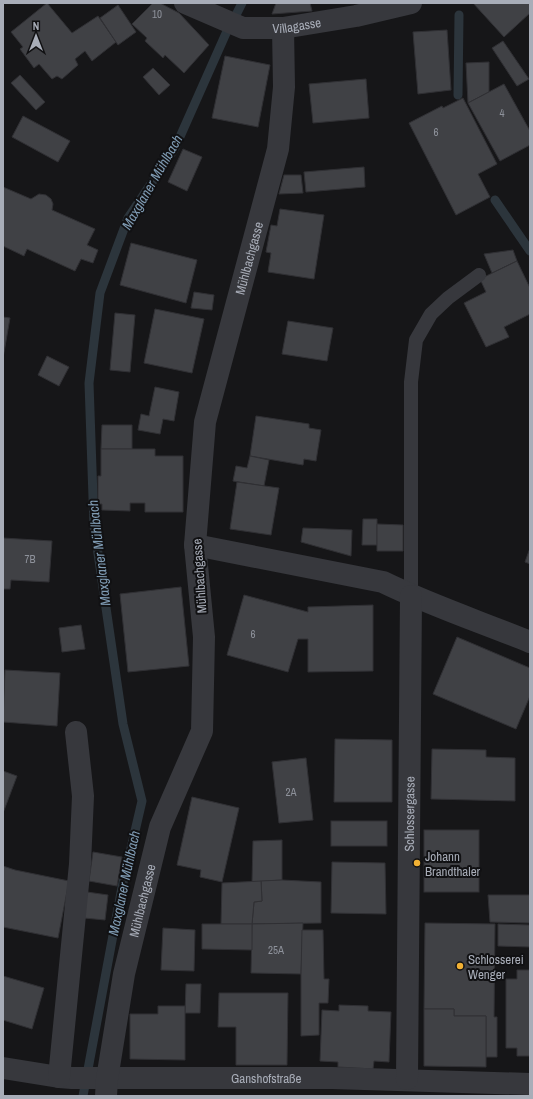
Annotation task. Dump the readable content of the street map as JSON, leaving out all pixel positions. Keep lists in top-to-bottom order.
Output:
{
  "streets": {
    "street": [
      "Villagasse",
      "Mühlbachgasse",
      "Schlossergasse",
      "Ganshofstraße"
    ]
  },
  "crossings": [
    ["Villagasse", "Mühlbachgasse"],
    ["Mühlbachgasse", "Ganshofstraße"],
    ["Schlossergasse", "Ganshofstraße"]
  ],
  "water": ["Maxglaner Mühlbach"],
  "places": ["Johann Brandthaler", "Schlosserei Wenger"],
  "house_numbers": [
    "10",
    "4",
    "6",
    "7B",
    "6",
    "2A",
    "25A"
  ],
  "north": "top"
}
